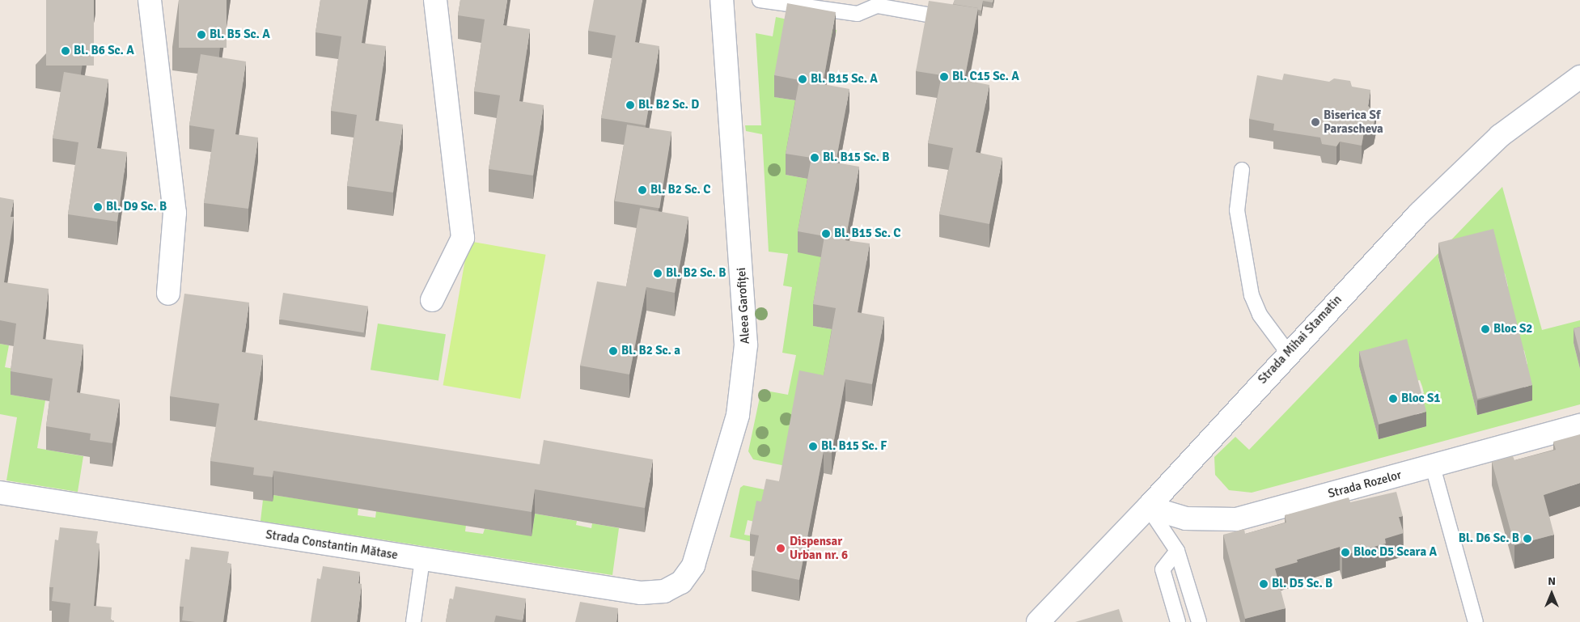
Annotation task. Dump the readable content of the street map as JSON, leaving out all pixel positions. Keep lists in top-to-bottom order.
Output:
{
  "streets": {
    "street": [
      "Aleea Garofiței",
      "Strada Mihai Stamatin",
      "Strada Rozelor",
      "Strada Constantin Mătase"
    ]
  },
  "crossings": [
    ["Aleea Garofiței", "Strada Constantin Mătase"],
    ["Strada Mihai Stamatin", "Strada Rozelor"]
  ],
  "places": [
    "Bl. B5 Sc. A",
    "Bl. B6 Sc. A",
    "Bl. C15 Sc. A",
    "Bl. B15 Sc. A",
    "Bl. B2 Sc. D",
    "Biserica Sf Parascheva",
    "Bl. B15 Sc. B",
    "Bl. B2 Sc. C",
    "Bl. D9 Sc. B",
    "Bl. B15 Sc. C",
    "Bl. B2 Sc. B",
    "Bloc S2",
    "Bl. B2 Sc. a",
    "Bloc S1",
    "Bl. B15 Sc. F",
    "Bl. D6 Sc. B",
    "Dispensar Urban nr. 6",
    "Bloc D5 Scara A",
    "Bl. D5 Sc. B"
  ],
  "north": "top"
}
